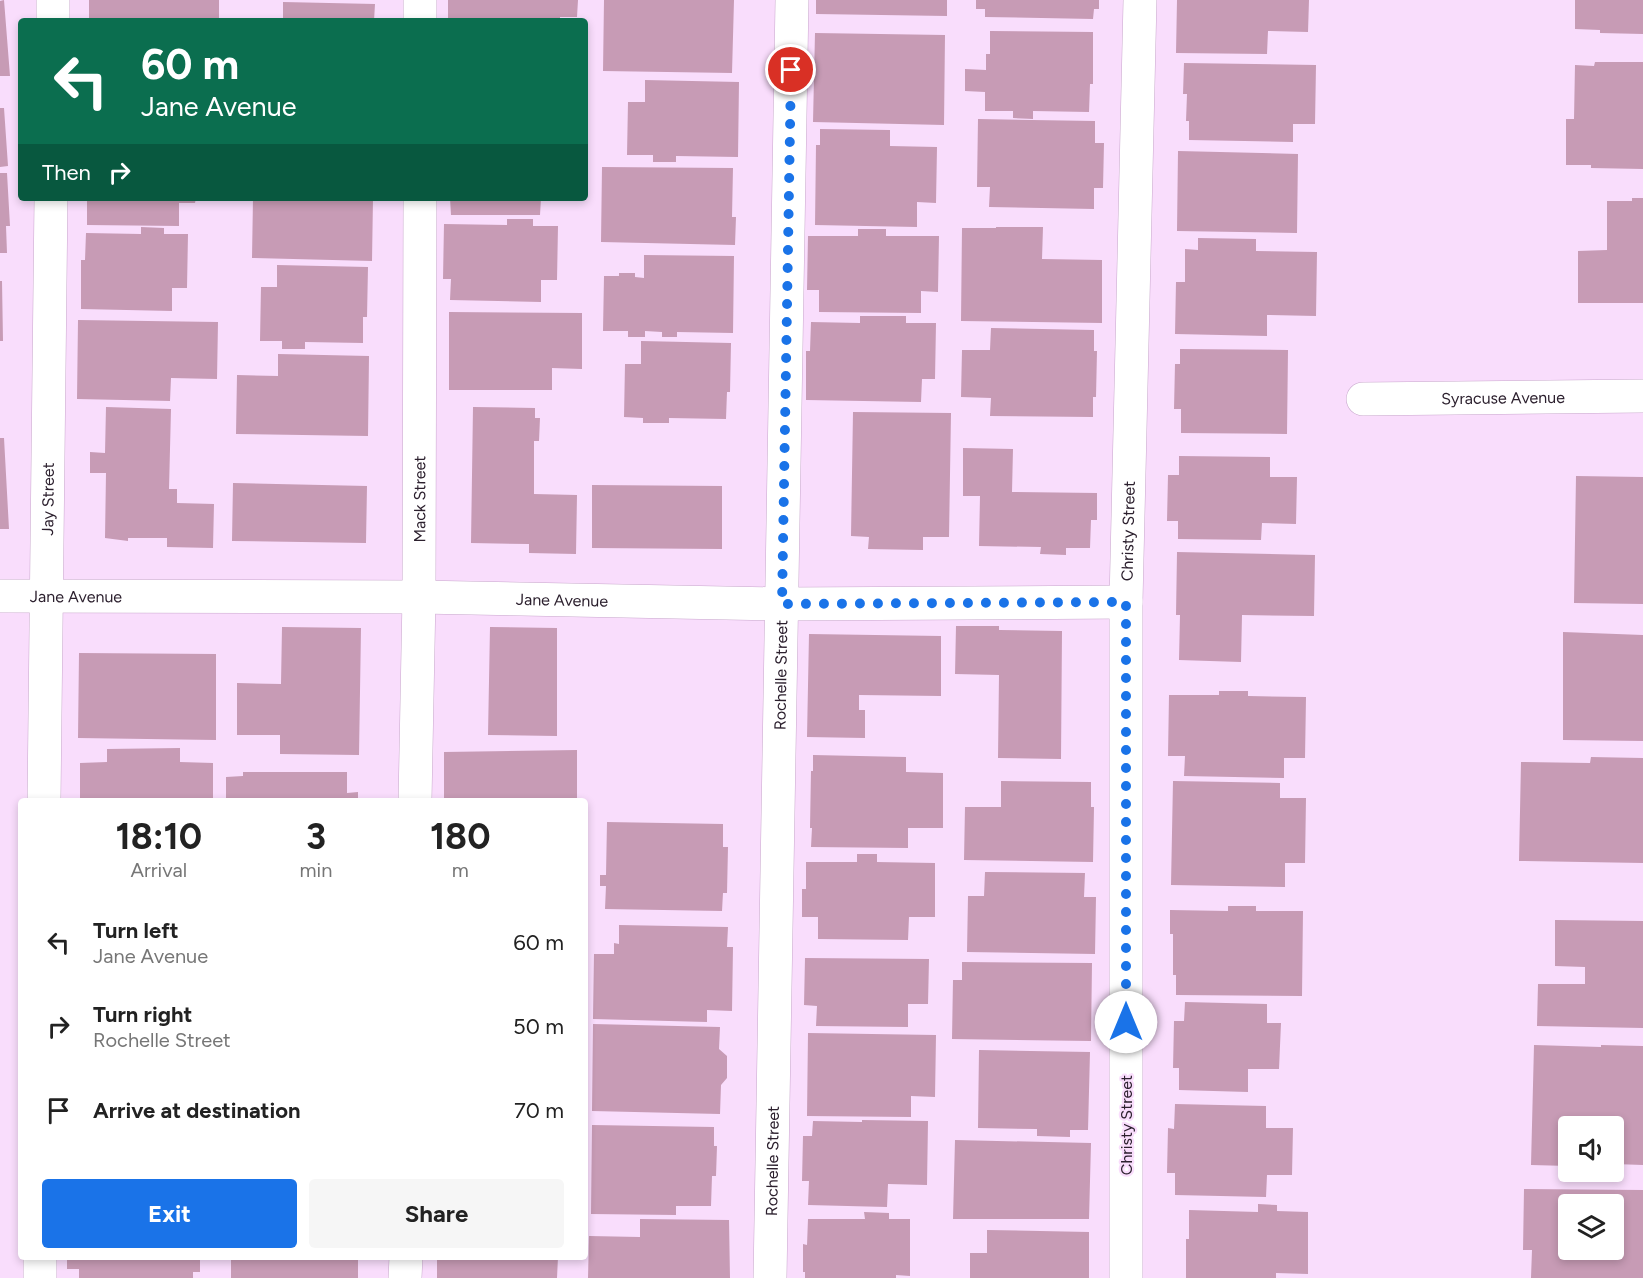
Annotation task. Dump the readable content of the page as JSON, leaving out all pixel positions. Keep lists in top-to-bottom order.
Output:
{
  "streets": {
    "street": [
      "Syracuse Avenue",
      "Jay Street",
      "Mack Street",
      "Christy Street",
      "Jane Avenue",
      "Rochelle Street"
    ]
  },
  "crossings": [
    ["Jay Street", "Jane Avenue"],
    ["Mack Street", "Jane Avenue"],
    ["Christy Street", "Jane Avenue"],
    ["Jane Avenue", "Rochelle Street"]
  ],
  "page": {
    "turn": ["60 m", "Jane Avenue"],
    "then": "Then",
    "eta": [
      "18:10",
      "Arrival",
      "3",
      "min",
      "180",
      "m"
    ],
    "list": [
      {
        "name": "Turn left",
        "note": "Jane Avenue",
        "value": "60 m"
      },
      {
        "name": "Turn right",
        "note": "Rochelle Street",
        "value": "50 m"
      },
      {
        "name": "Arrive at destination",
        "value": "70 m"
      }
    ],
    "buttons": ["Exit", "Share"]
  }
}
